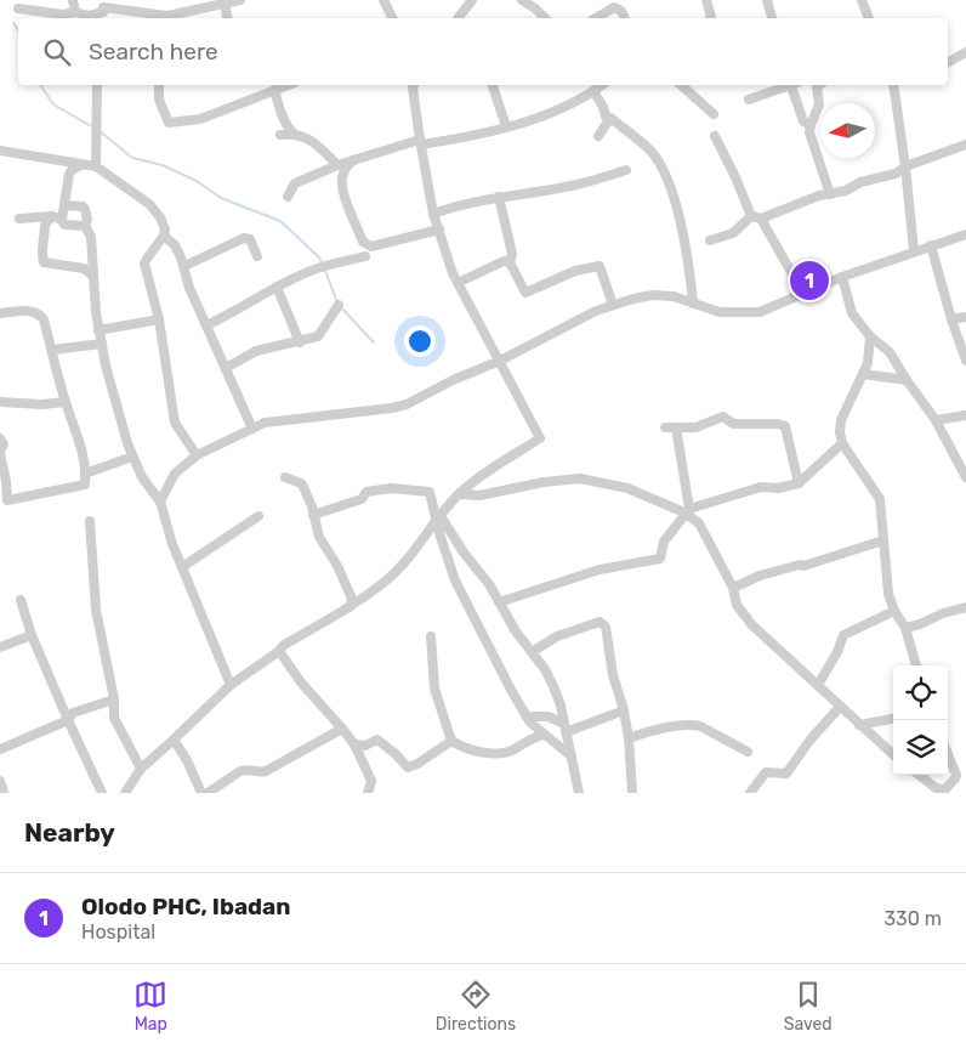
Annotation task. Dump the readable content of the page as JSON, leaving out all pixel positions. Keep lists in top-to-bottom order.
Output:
{
  "north": "left",
  "page": {
    "search": "Search here",
    "pins": "1",
    "heading": "Nearby",
    "list": [
      {
        "mark": "1",
        "name": "Olodo PHC, Ibadan",
        "note": "Hospital",
        "value": "330 m"
      }
    ],
    "nav": ["Map", "Directions", "Saved"]
  }
}
